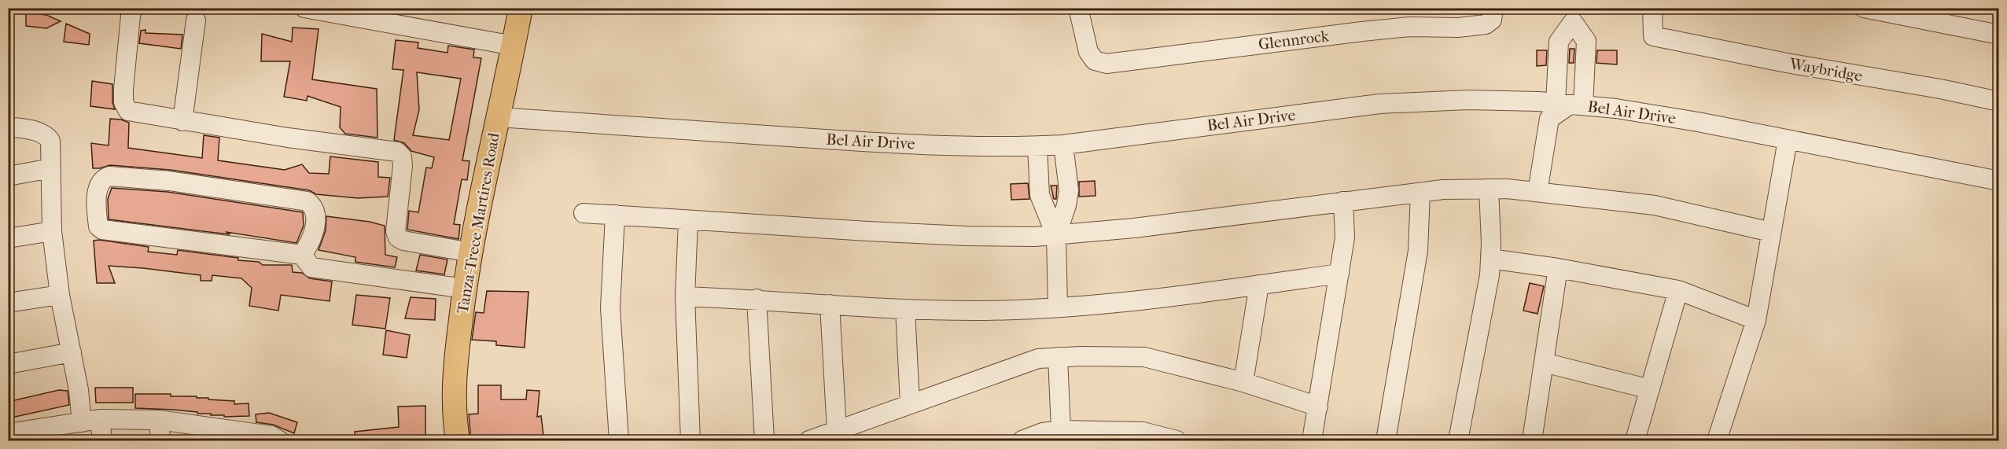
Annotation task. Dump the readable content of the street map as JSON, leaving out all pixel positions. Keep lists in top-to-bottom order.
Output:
{
  "streets": {
    "main road": ["Tanza-Trece Martires Road"],
    "street": ["Glennrock", "Waybridge", "Bel Air Drive"]
  },
  "crossings": [
    ["Bel Air Drive", "Tanza-Trece Martires Road"]
  ]
}
